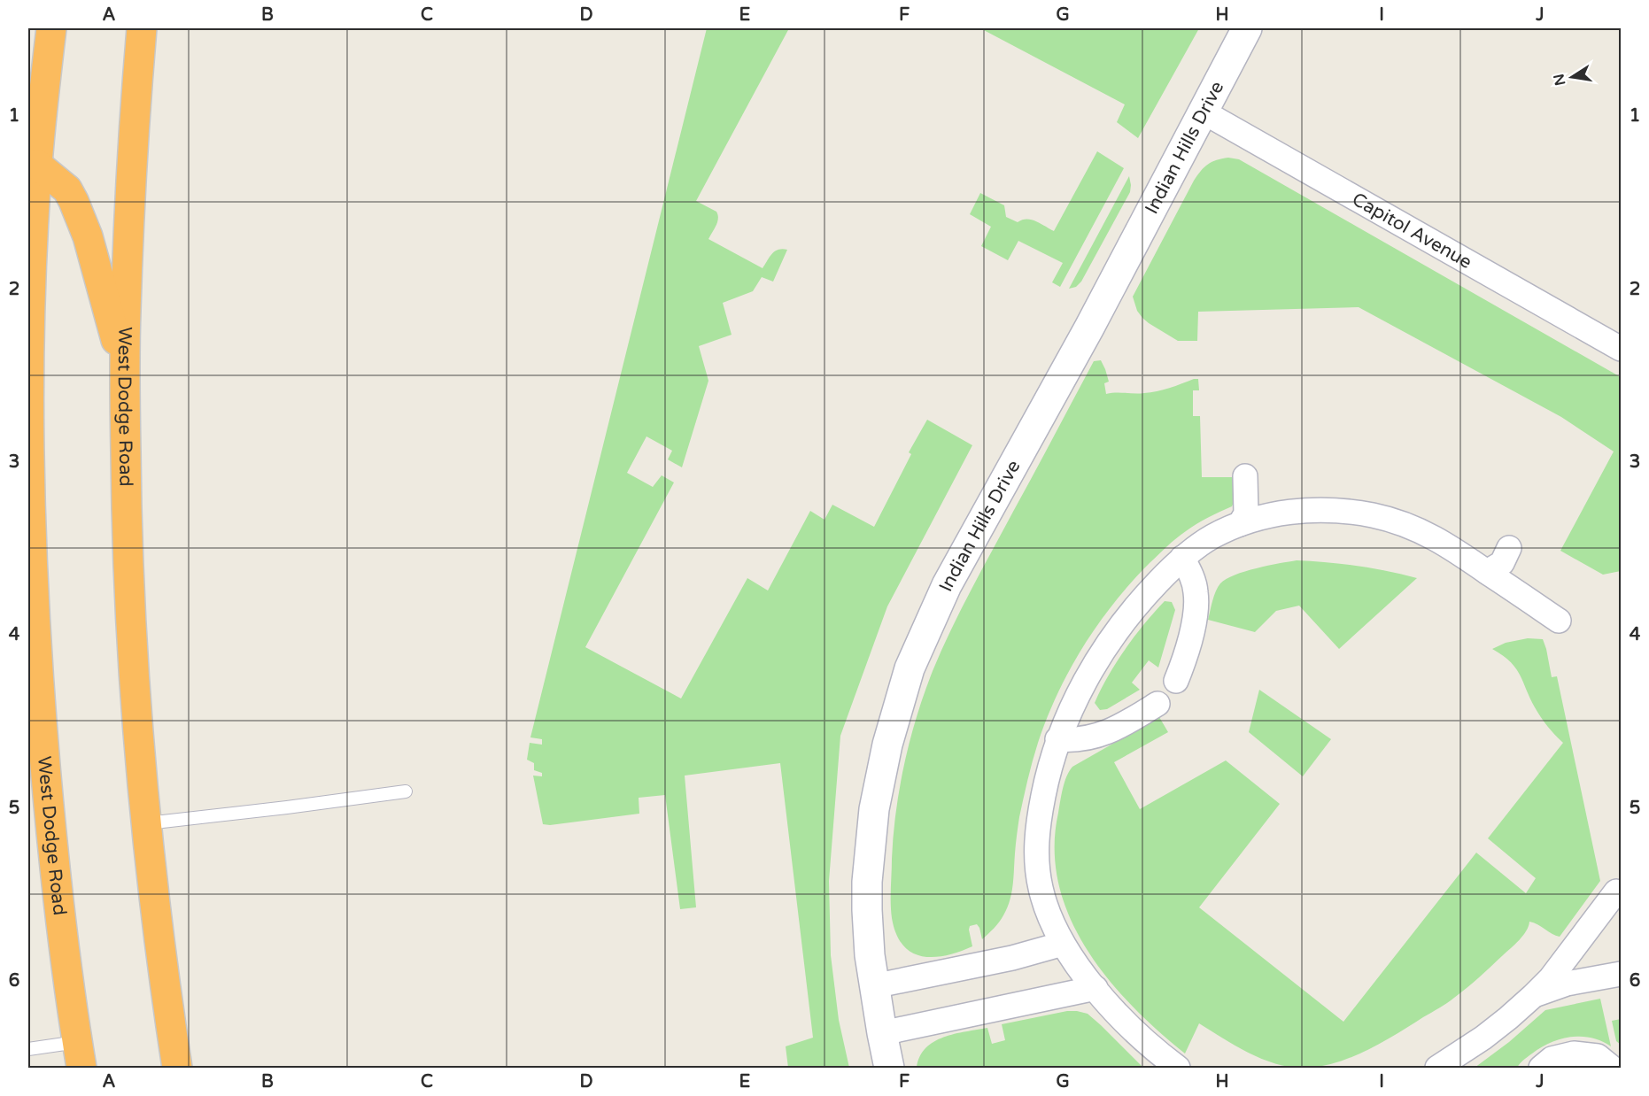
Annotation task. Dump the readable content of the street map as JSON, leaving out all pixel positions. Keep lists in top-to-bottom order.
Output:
{
  "streets": {
    "highway": ["West Dodge Road"],
    "street": ["Indian Hills Drive", "Capitol Avenue"]
  },
  "crossings": [
    ["Indian Hills Drive", "Capitol Avenue"]
  ],
  "north": "left",
  "grid": {
    "columns": [
      "A",
      "B",
      "C",
      "D",
      "E",
      "F",
      "G",
      "H",
      "I",
      "J"
    ],
    "rows": [
      "1",
      "2",
      "3",
      "4",
      "5",
      "6"
    ]
  }
}
